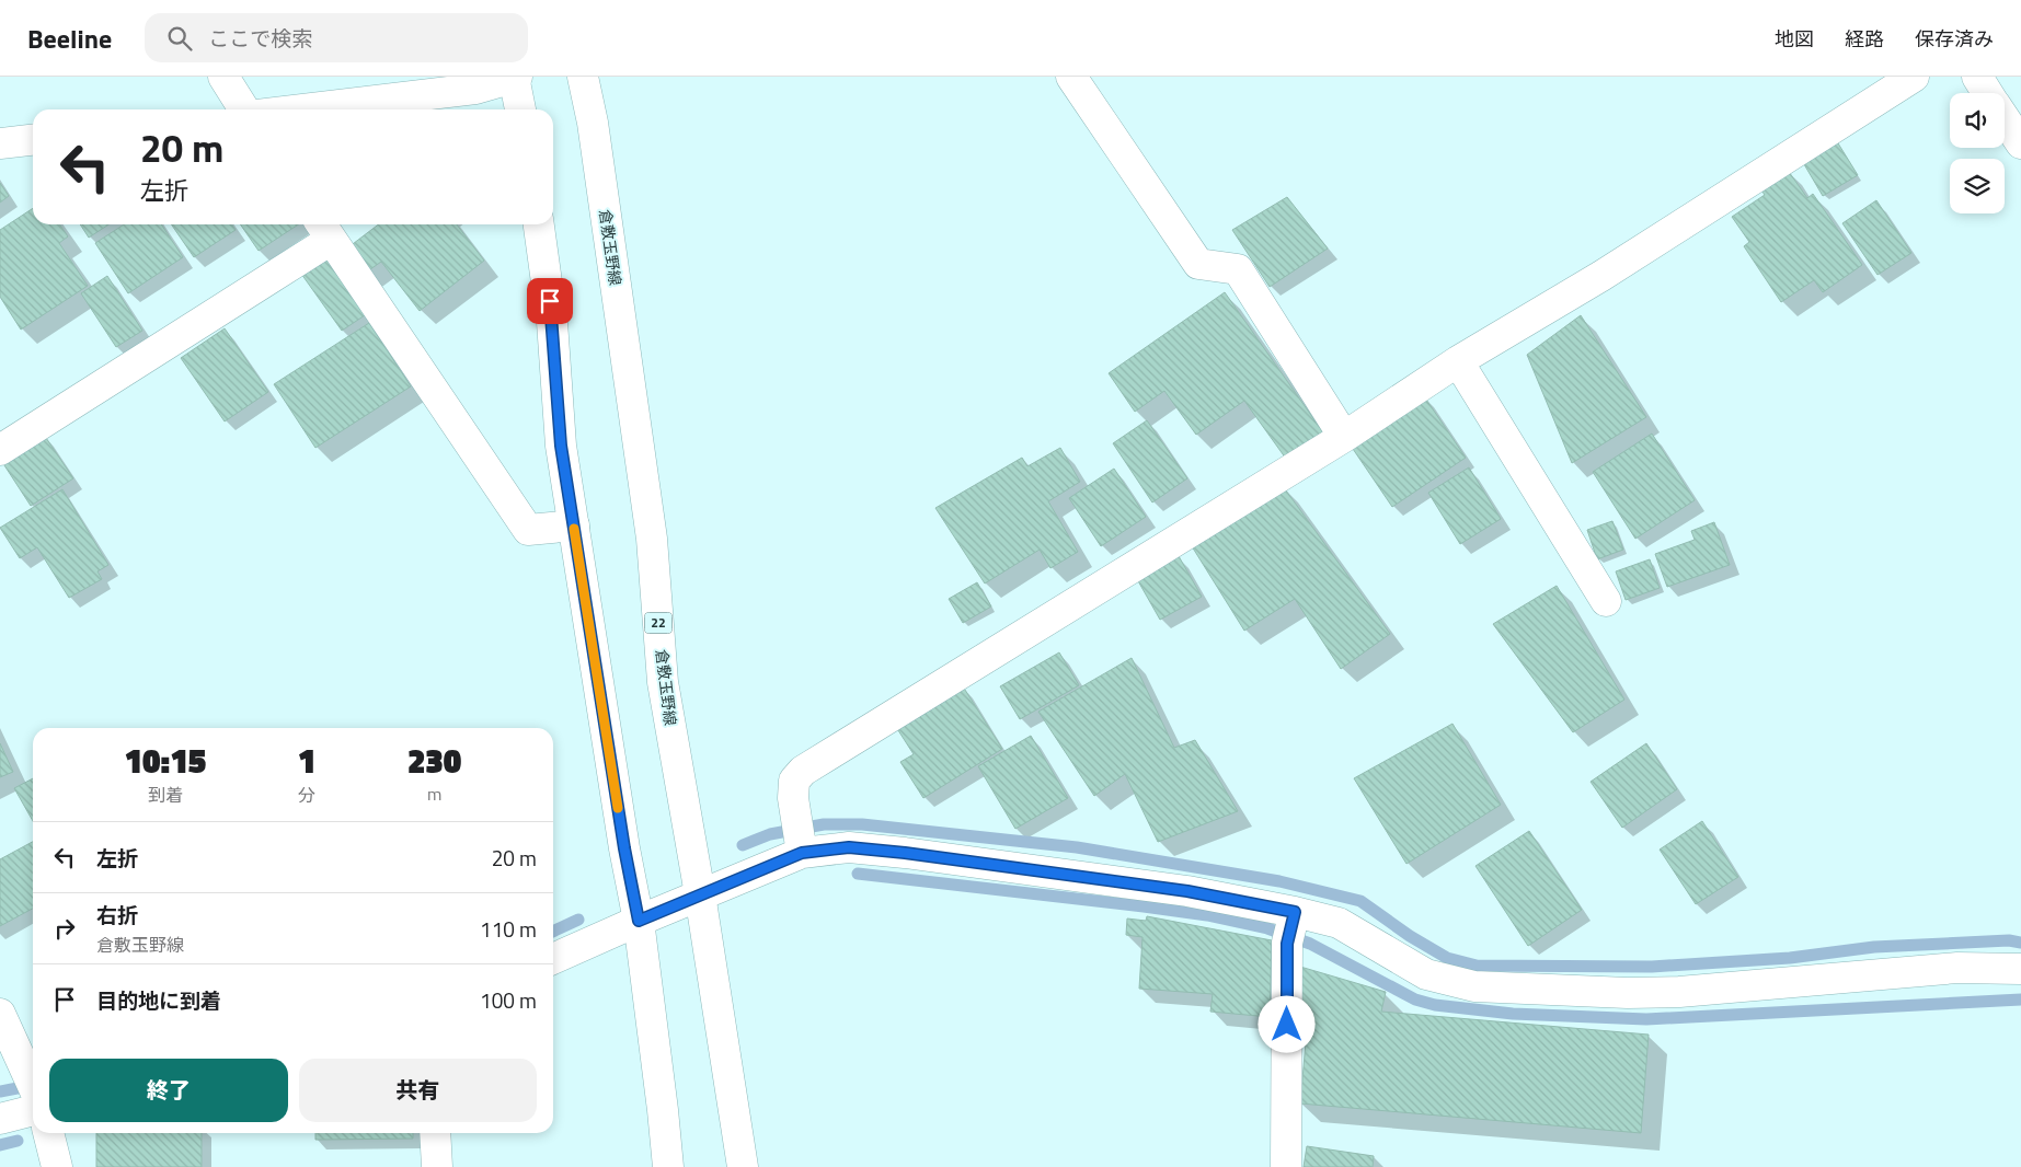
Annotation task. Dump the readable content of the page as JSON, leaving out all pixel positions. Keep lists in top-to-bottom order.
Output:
{
  "streets": {
    "street": ["倉敷玉野線", "22"]
  },
  "page": {
    "header": "Beeline",
    "search": "ここで検索",
    "nav": ["地図", "経路", "保存済み"],
    "turn": ["20 m", "左折"],
    "eta": [
      "10:15",
      "到着",
      "1",
      "分",
      "230",
      "m"
    ],
    "list": [
      {
        "name": "左折",
        "value": "20 m"
      },
      {
        "name": "右折",
        "note": "倉敷玉野線",
        "value": "110 m"
      },
      {
        "name": "目的地に到着",
        "value": "100 m"
      }
    ],
    "buttons": ["終了", "共有"]
  }
}
